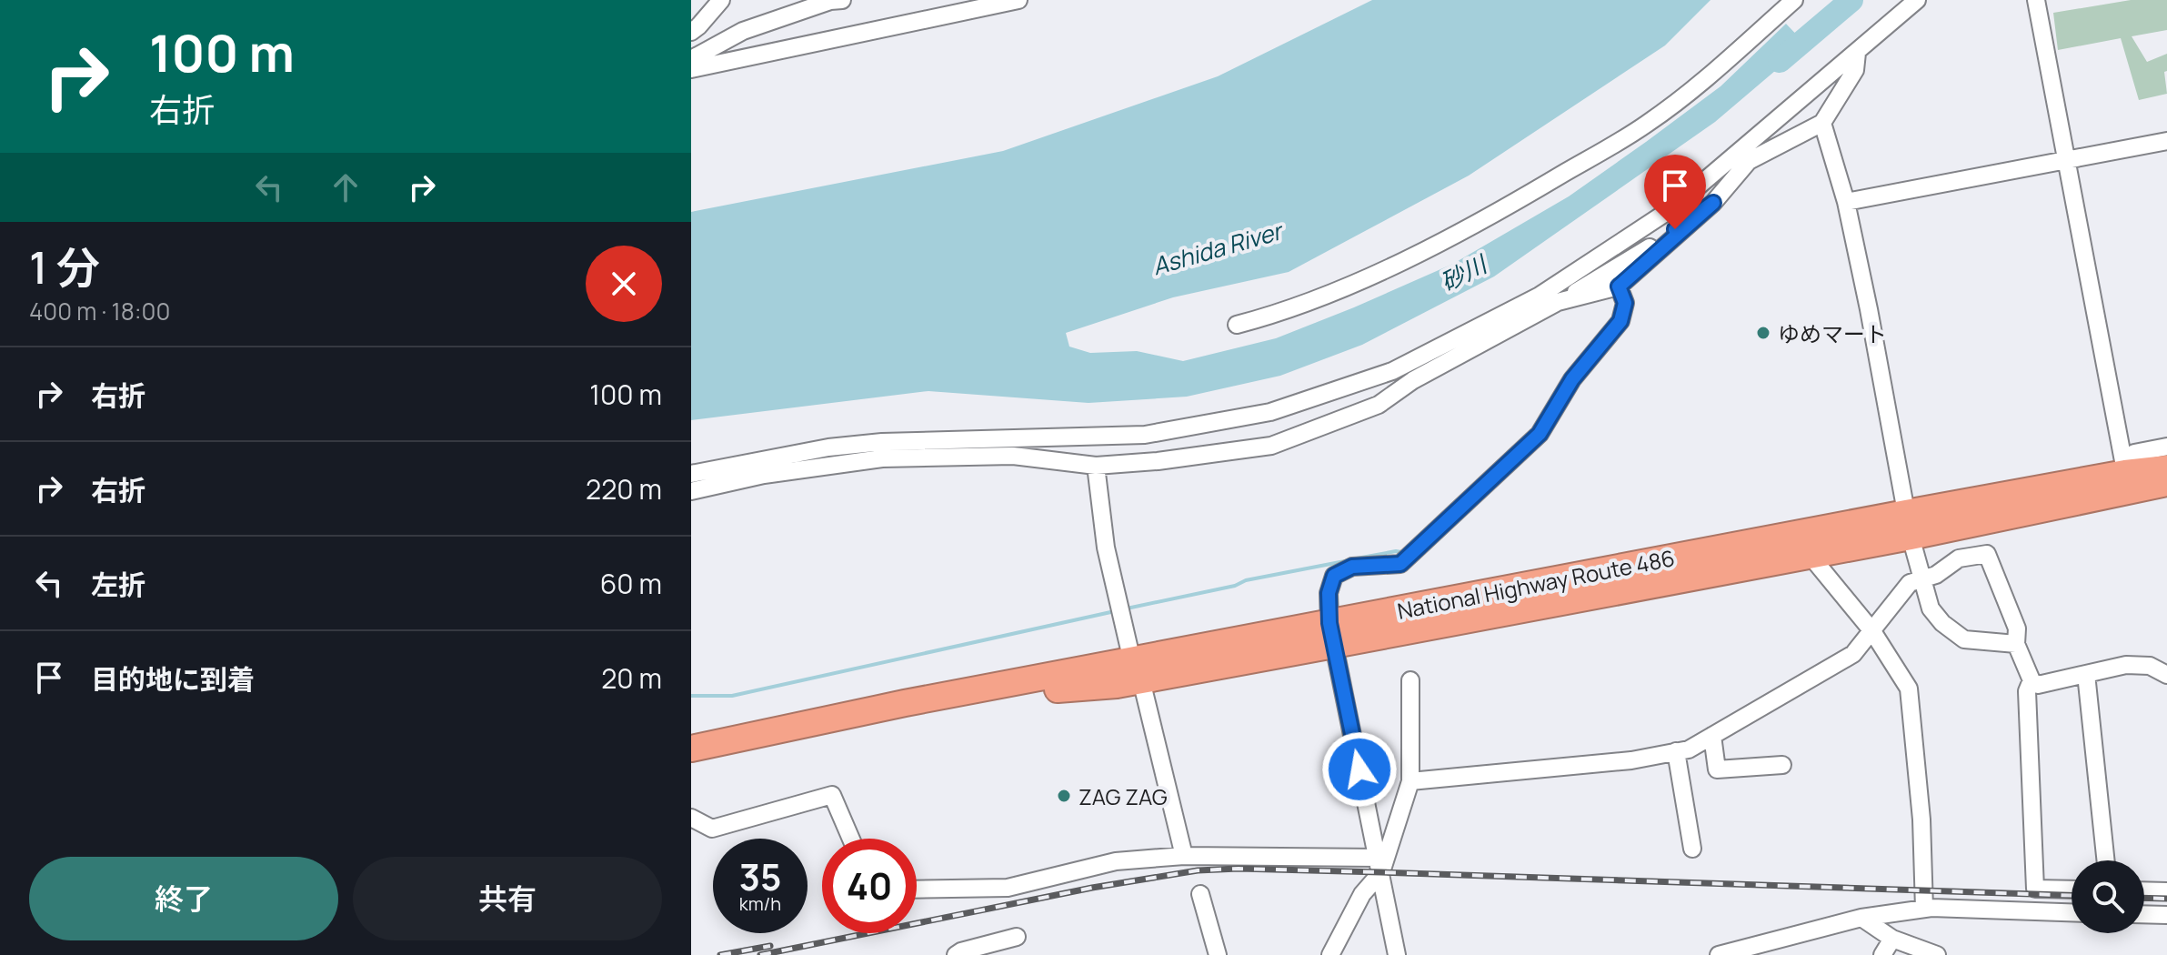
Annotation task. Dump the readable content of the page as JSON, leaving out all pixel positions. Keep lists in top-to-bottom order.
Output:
{
  "streets": {
    "highway": ["National Highway Route 486"]
  },
  "water": ["Ashida River", "砂川"],
  "places": ["ゆめマート", "ZAG ZAG"],
  "page": {
    "turn": ["100 m", "右折"],
    "heading": ["1 分", "400 m · 18:00"],
    "list": [
      {
        "name": "右折",
        "value": "100 m"
      },
      {
        "name": "右折",
        "value": "220 m"
      },
      {
        "name": "左折",
        "value": "60 m"
      },
      {
        "name": "目的地に到着",
        "value": "20 m"
      }
    ],
    "speed": "35 km/h",
    "limit": "40",
    "buttons": ["終了", "共有"]
  }
}
